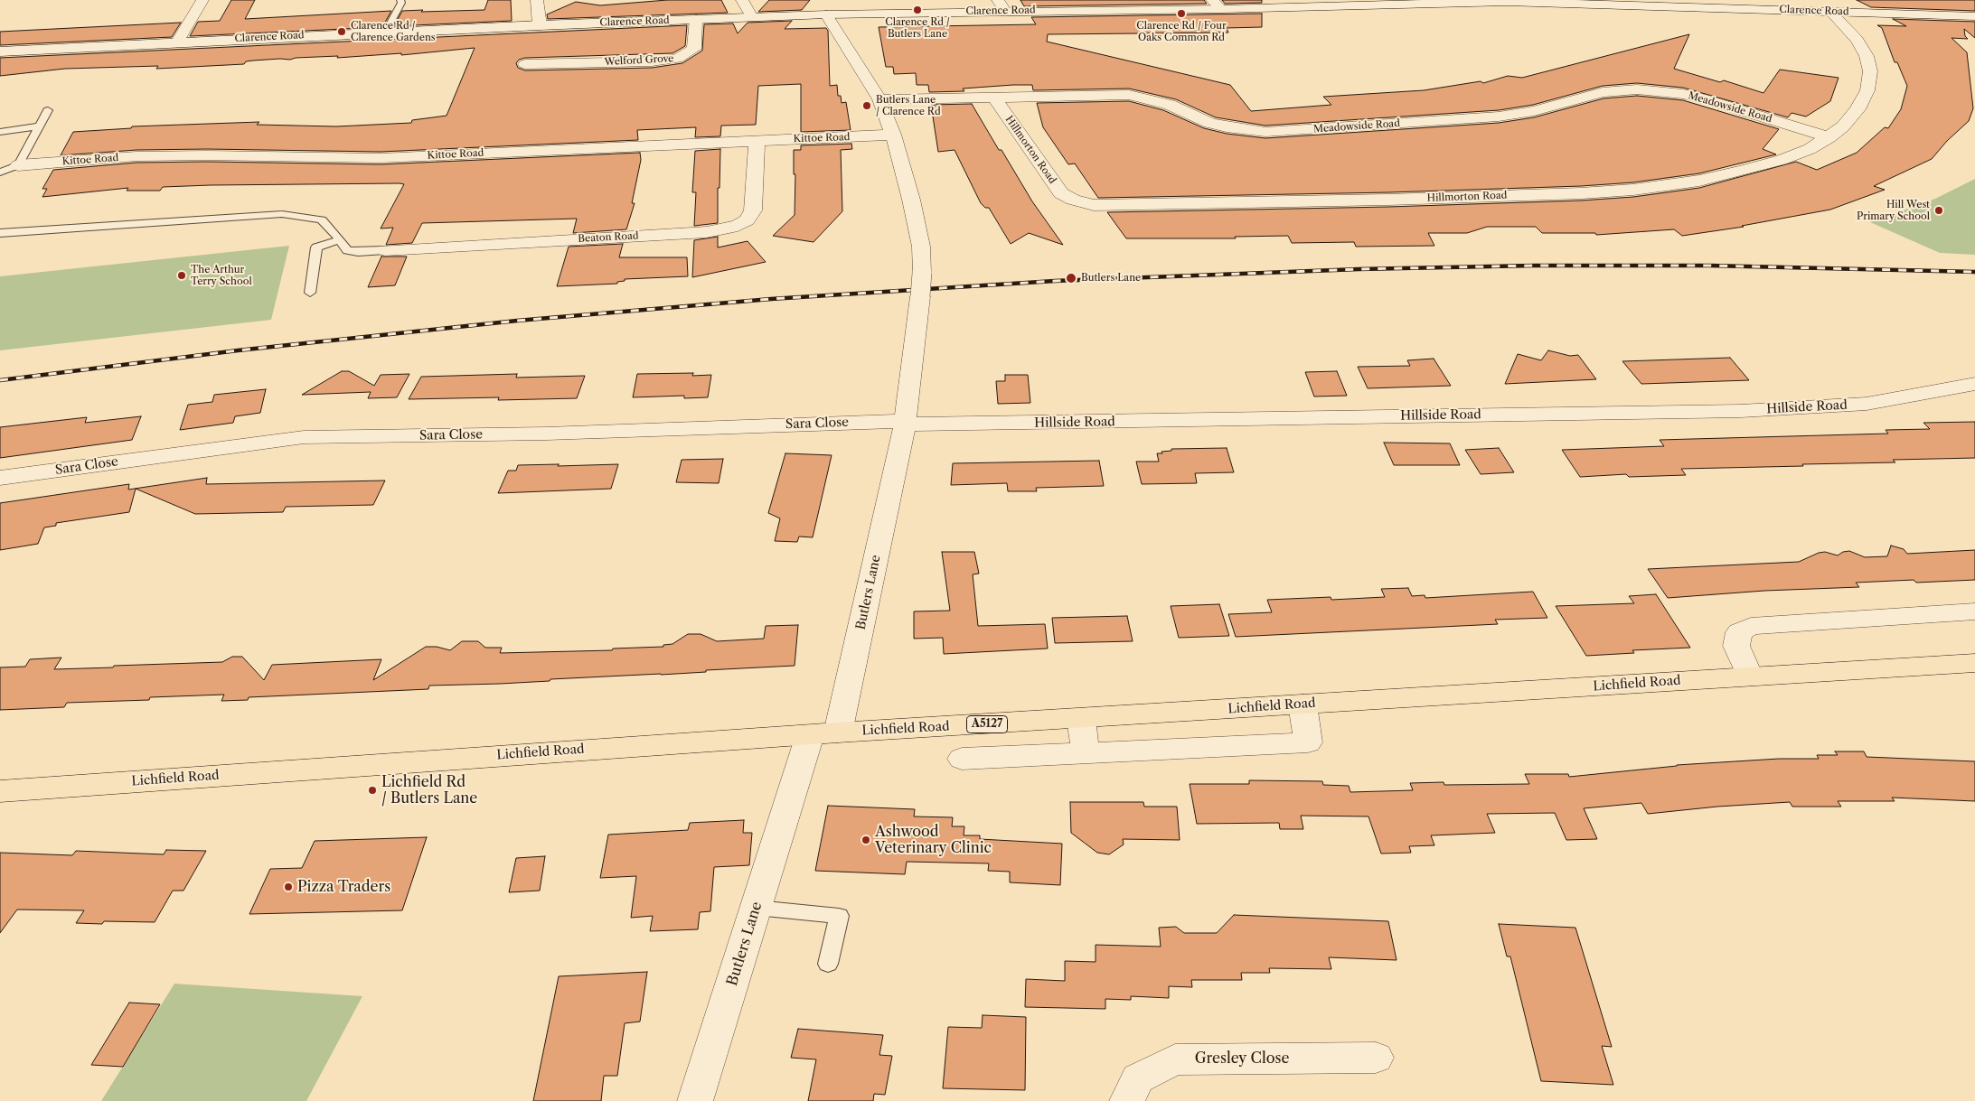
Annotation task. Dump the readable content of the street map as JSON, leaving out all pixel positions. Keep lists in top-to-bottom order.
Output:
{
  "streets": {
    "main road": ["Lichfield Road", "A5127"],
    "street": [
      "Clarence Road",
      "Welford Grove",
      "Meadowside Road",
      "Kittoe Road",
      "Hillmorton Road",
      "Beaton Road",
      "Hillside Road",
      "Sara Close",
      "Butlers Lane",
      "Gresley Close"
    ]
  },
  "crossings": [
    ["Clarence Road", "Welford Grove"],
    ["Clarence Road", "Hillmorton Road"],
    ["Clarence Road", "Butlers Lane"],
    ["Meadowside Road", "Hillmorton Road"],
    ["Meadowside Road", "Butlers Lane"],
    ["Kittoe Road", "Beaton Road"],
    ["Kittoe Road", "Butlers Lane"],
    ["Hillside Road", "Sara Close"],
    ["Hillside Road", "Butlers Lane"],
    ["Sara Close", "Butlers Lane"],
    ["Butlers Lane", "Lichfield Road"]
  ],
  "places": [
    "Clarence Rd / Butlers Lane",
    "Clarence Rd / Four Oaks Common Rd",
    "Clarence Rd / Clarence Gardens",
    "Butlers Lane / Clarence Rd",
    "Hill West Primary School",
    "The Arthur Terry School",
    "Butlers Lane",
    "Lichfield Rd / Butlers Lane",
    "Ashwood Veterinary Clinic",
    "Pizza Traders"
  ]
}
